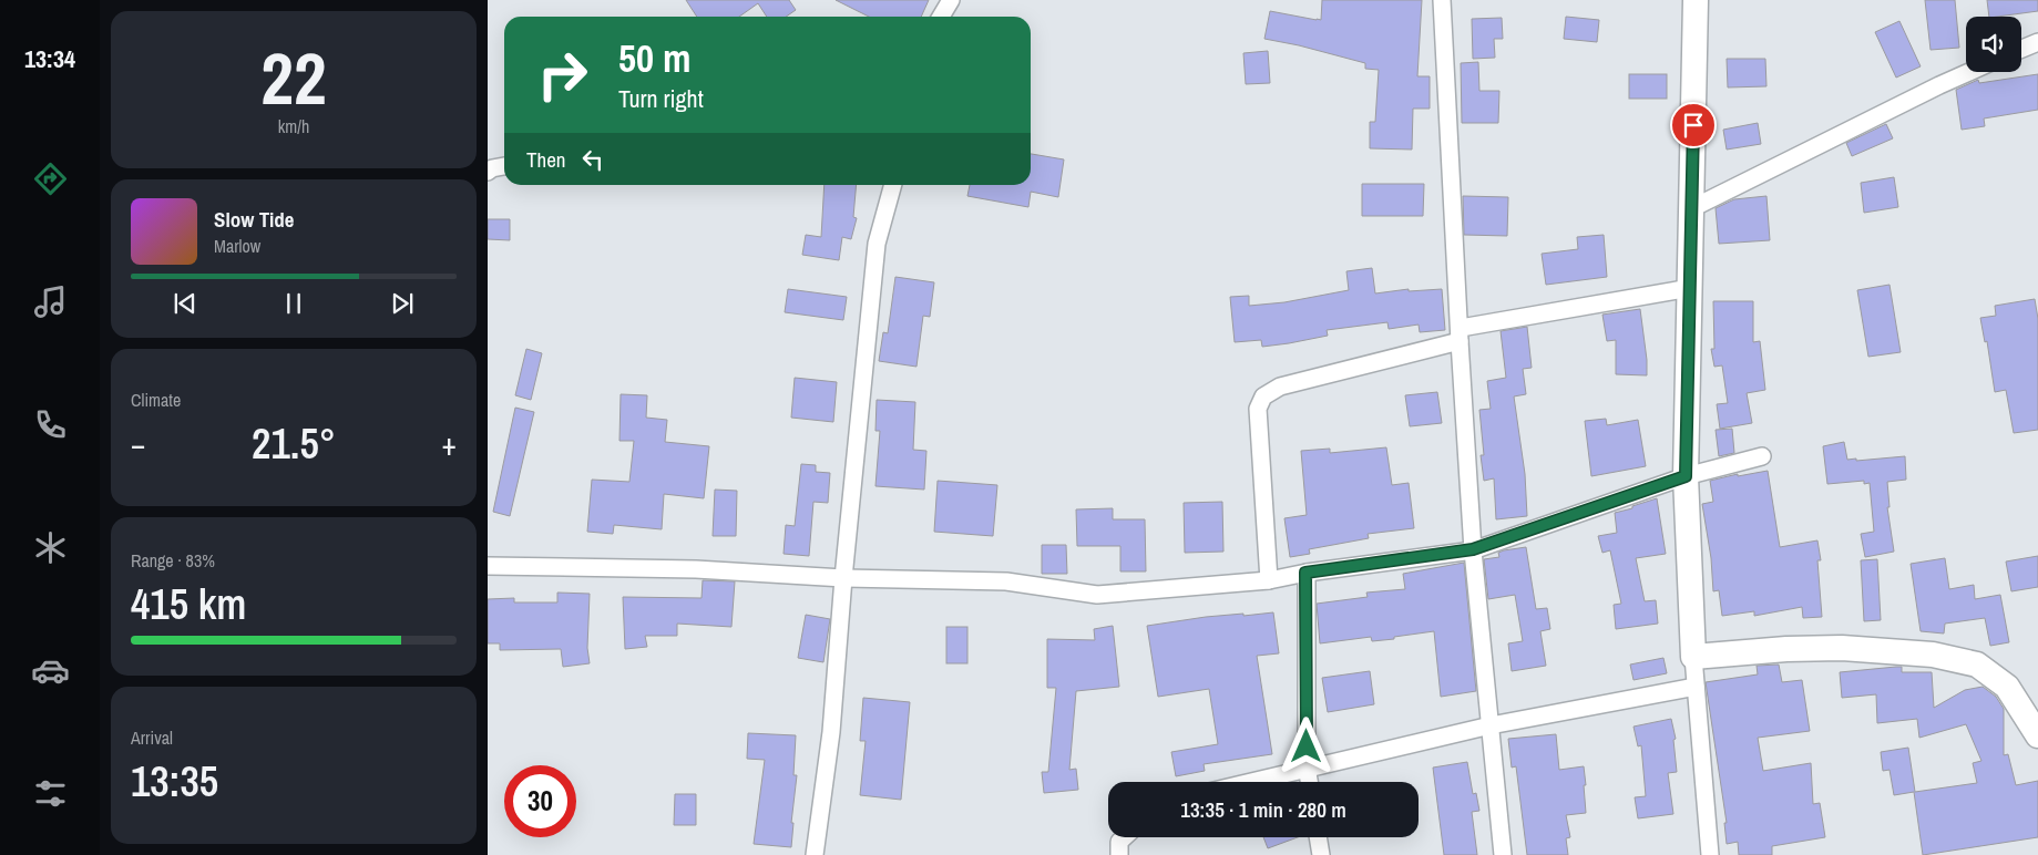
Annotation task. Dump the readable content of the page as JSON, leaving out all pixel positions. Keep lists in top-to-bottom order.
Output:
{
  "page": {
    "tabs": "13:34",
    "tile": [
      ["22", "km/h"],
      "Climate",
      ["Range · 83%", "415 km"],
      ["Arrival", "13:35"]
    ],
    "turn": ["50 m", "Turn right"],
    "then": "Then",
    "song": ["Slow Tide", "Marlow"],
    "heat": ["−", "21.5°", "+"],
    "limit": "30",
    "trip": "13:35 · 1 min · 280 m"
  }
}
